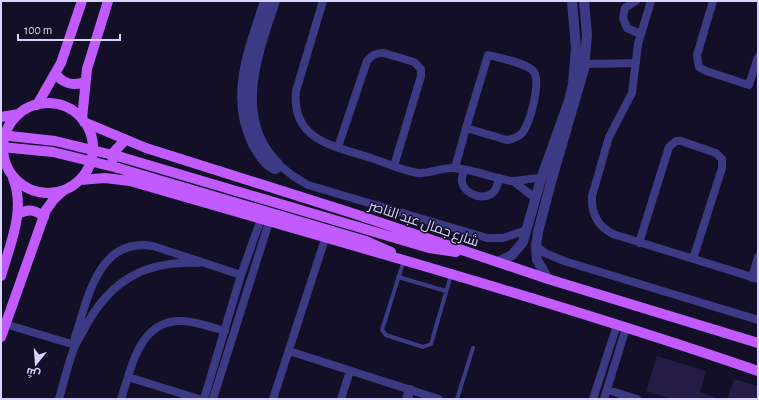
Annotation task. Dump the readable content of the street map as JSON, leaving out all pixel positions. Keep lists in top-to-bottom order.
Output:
{
  "streets": {
    "main road": ["شارع جمال عبد الناصر"]
  },
  "scale_bar": "100 m",
  "north": "bottom"
}
